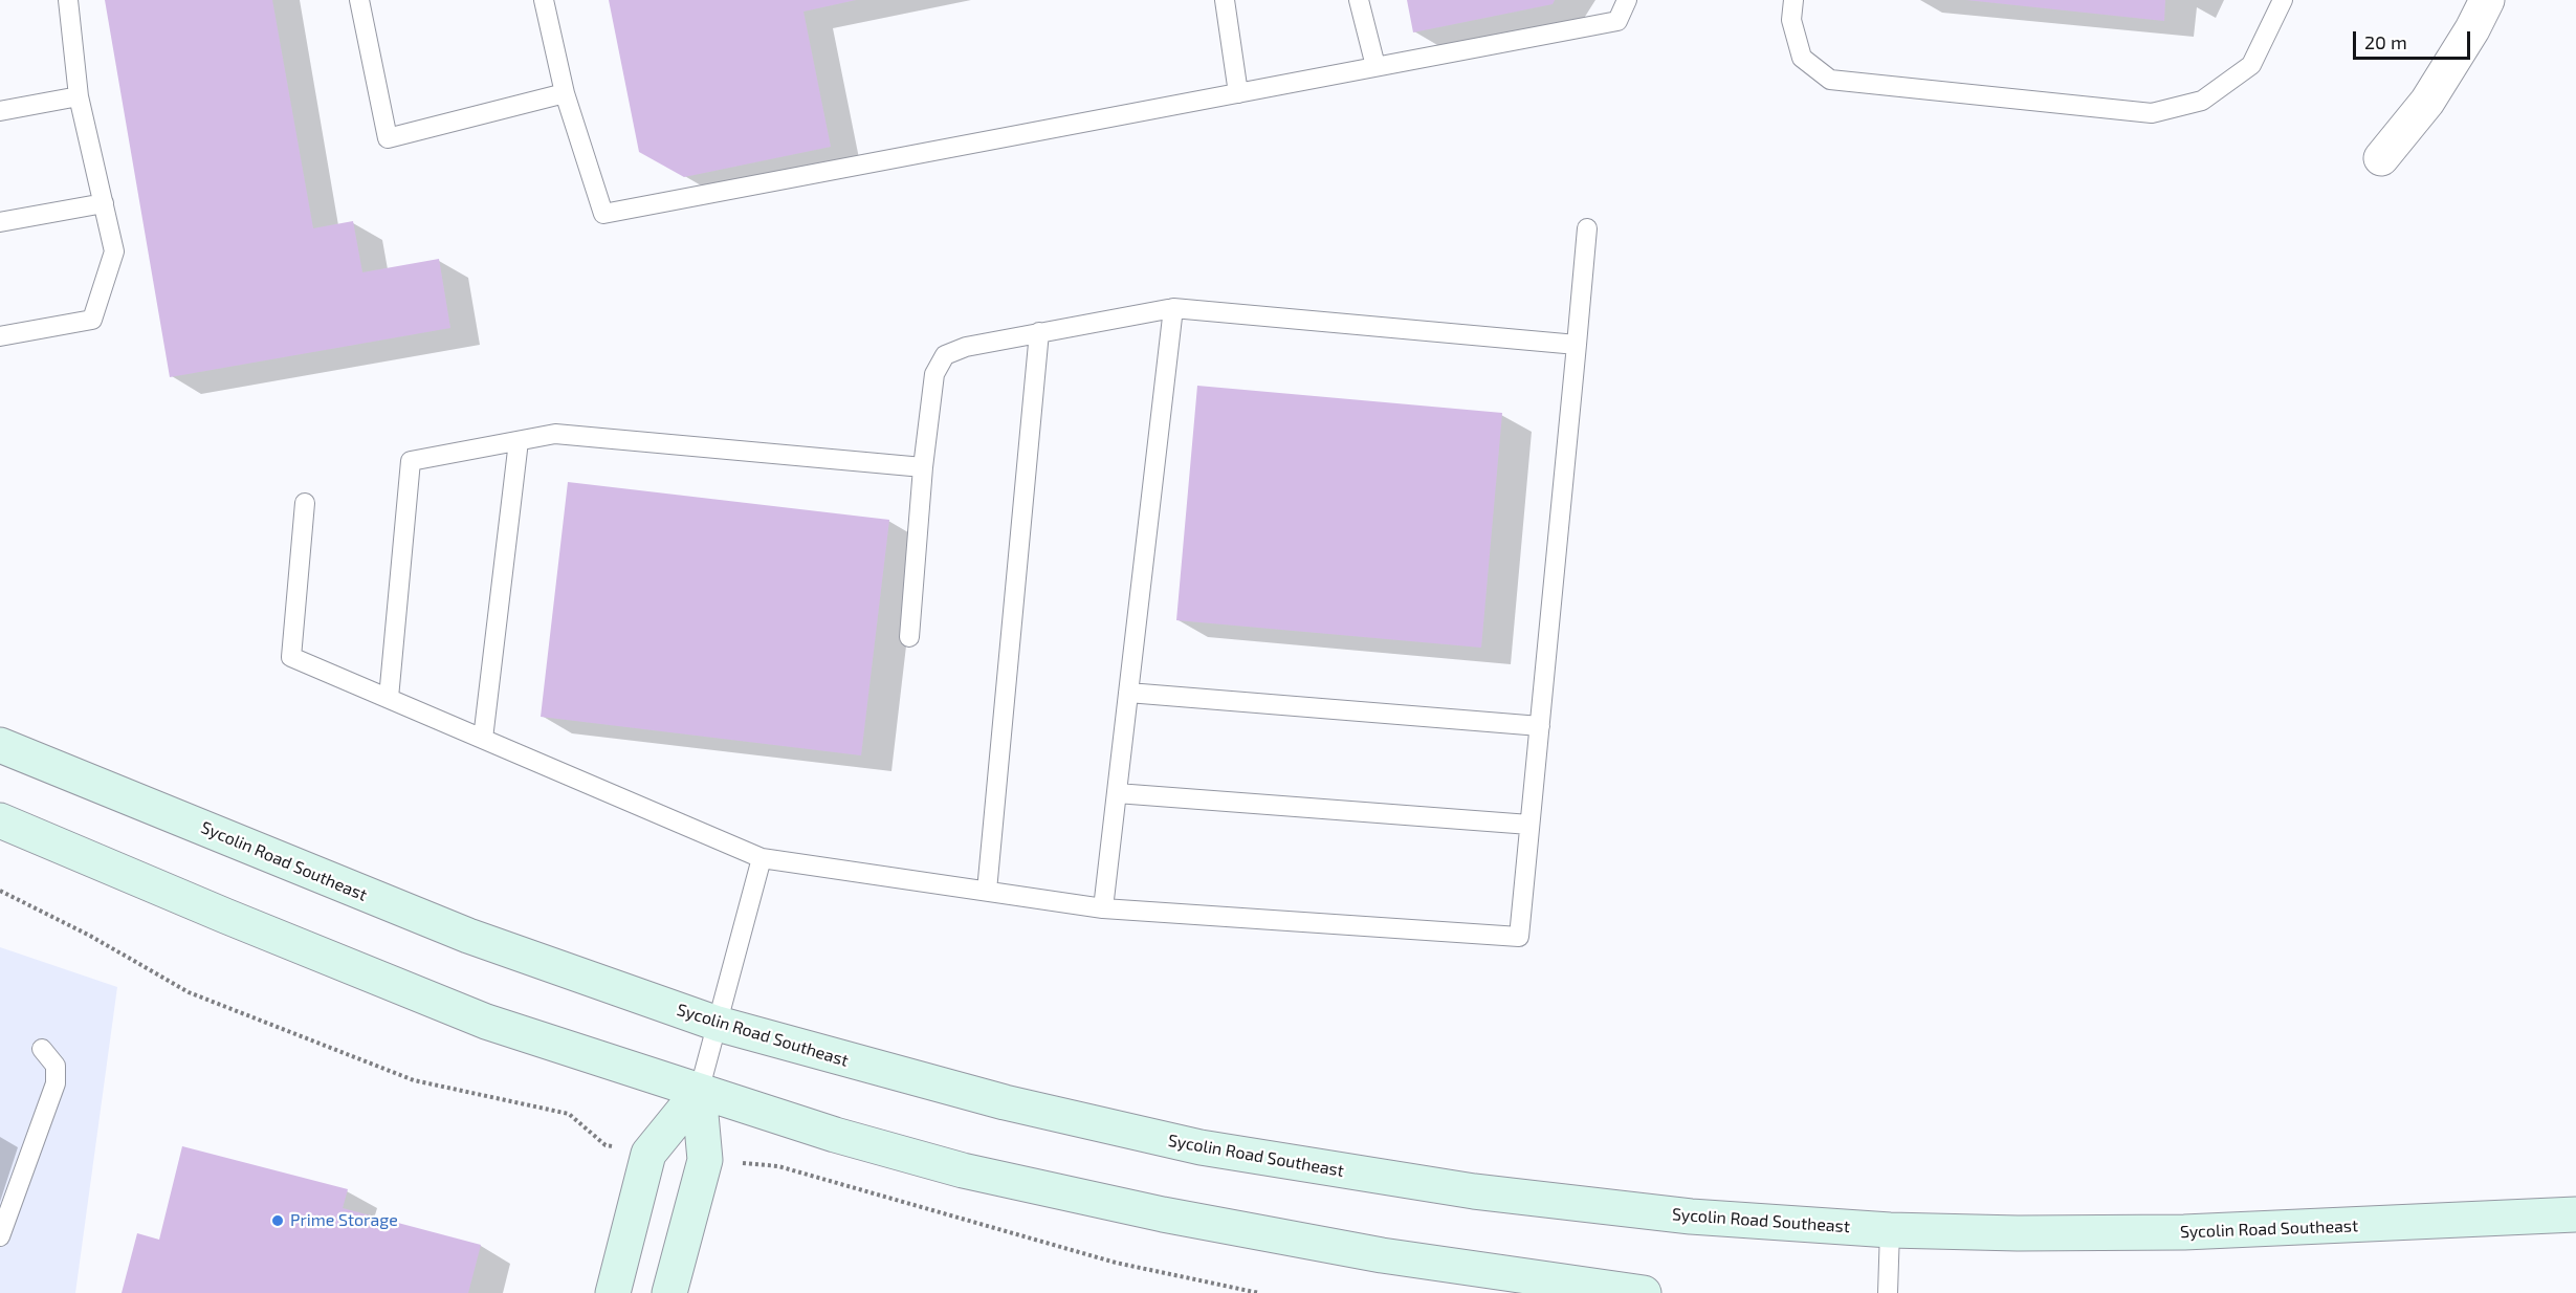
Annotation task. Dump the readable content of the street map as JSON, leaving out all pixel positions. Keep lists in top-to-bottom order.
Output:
{
  "streets": {
    "main road": ["Sycolin Road Southeast"]
  },
  "places": ["Prime Storage"],
  "scale_bar": "20 m"
}
